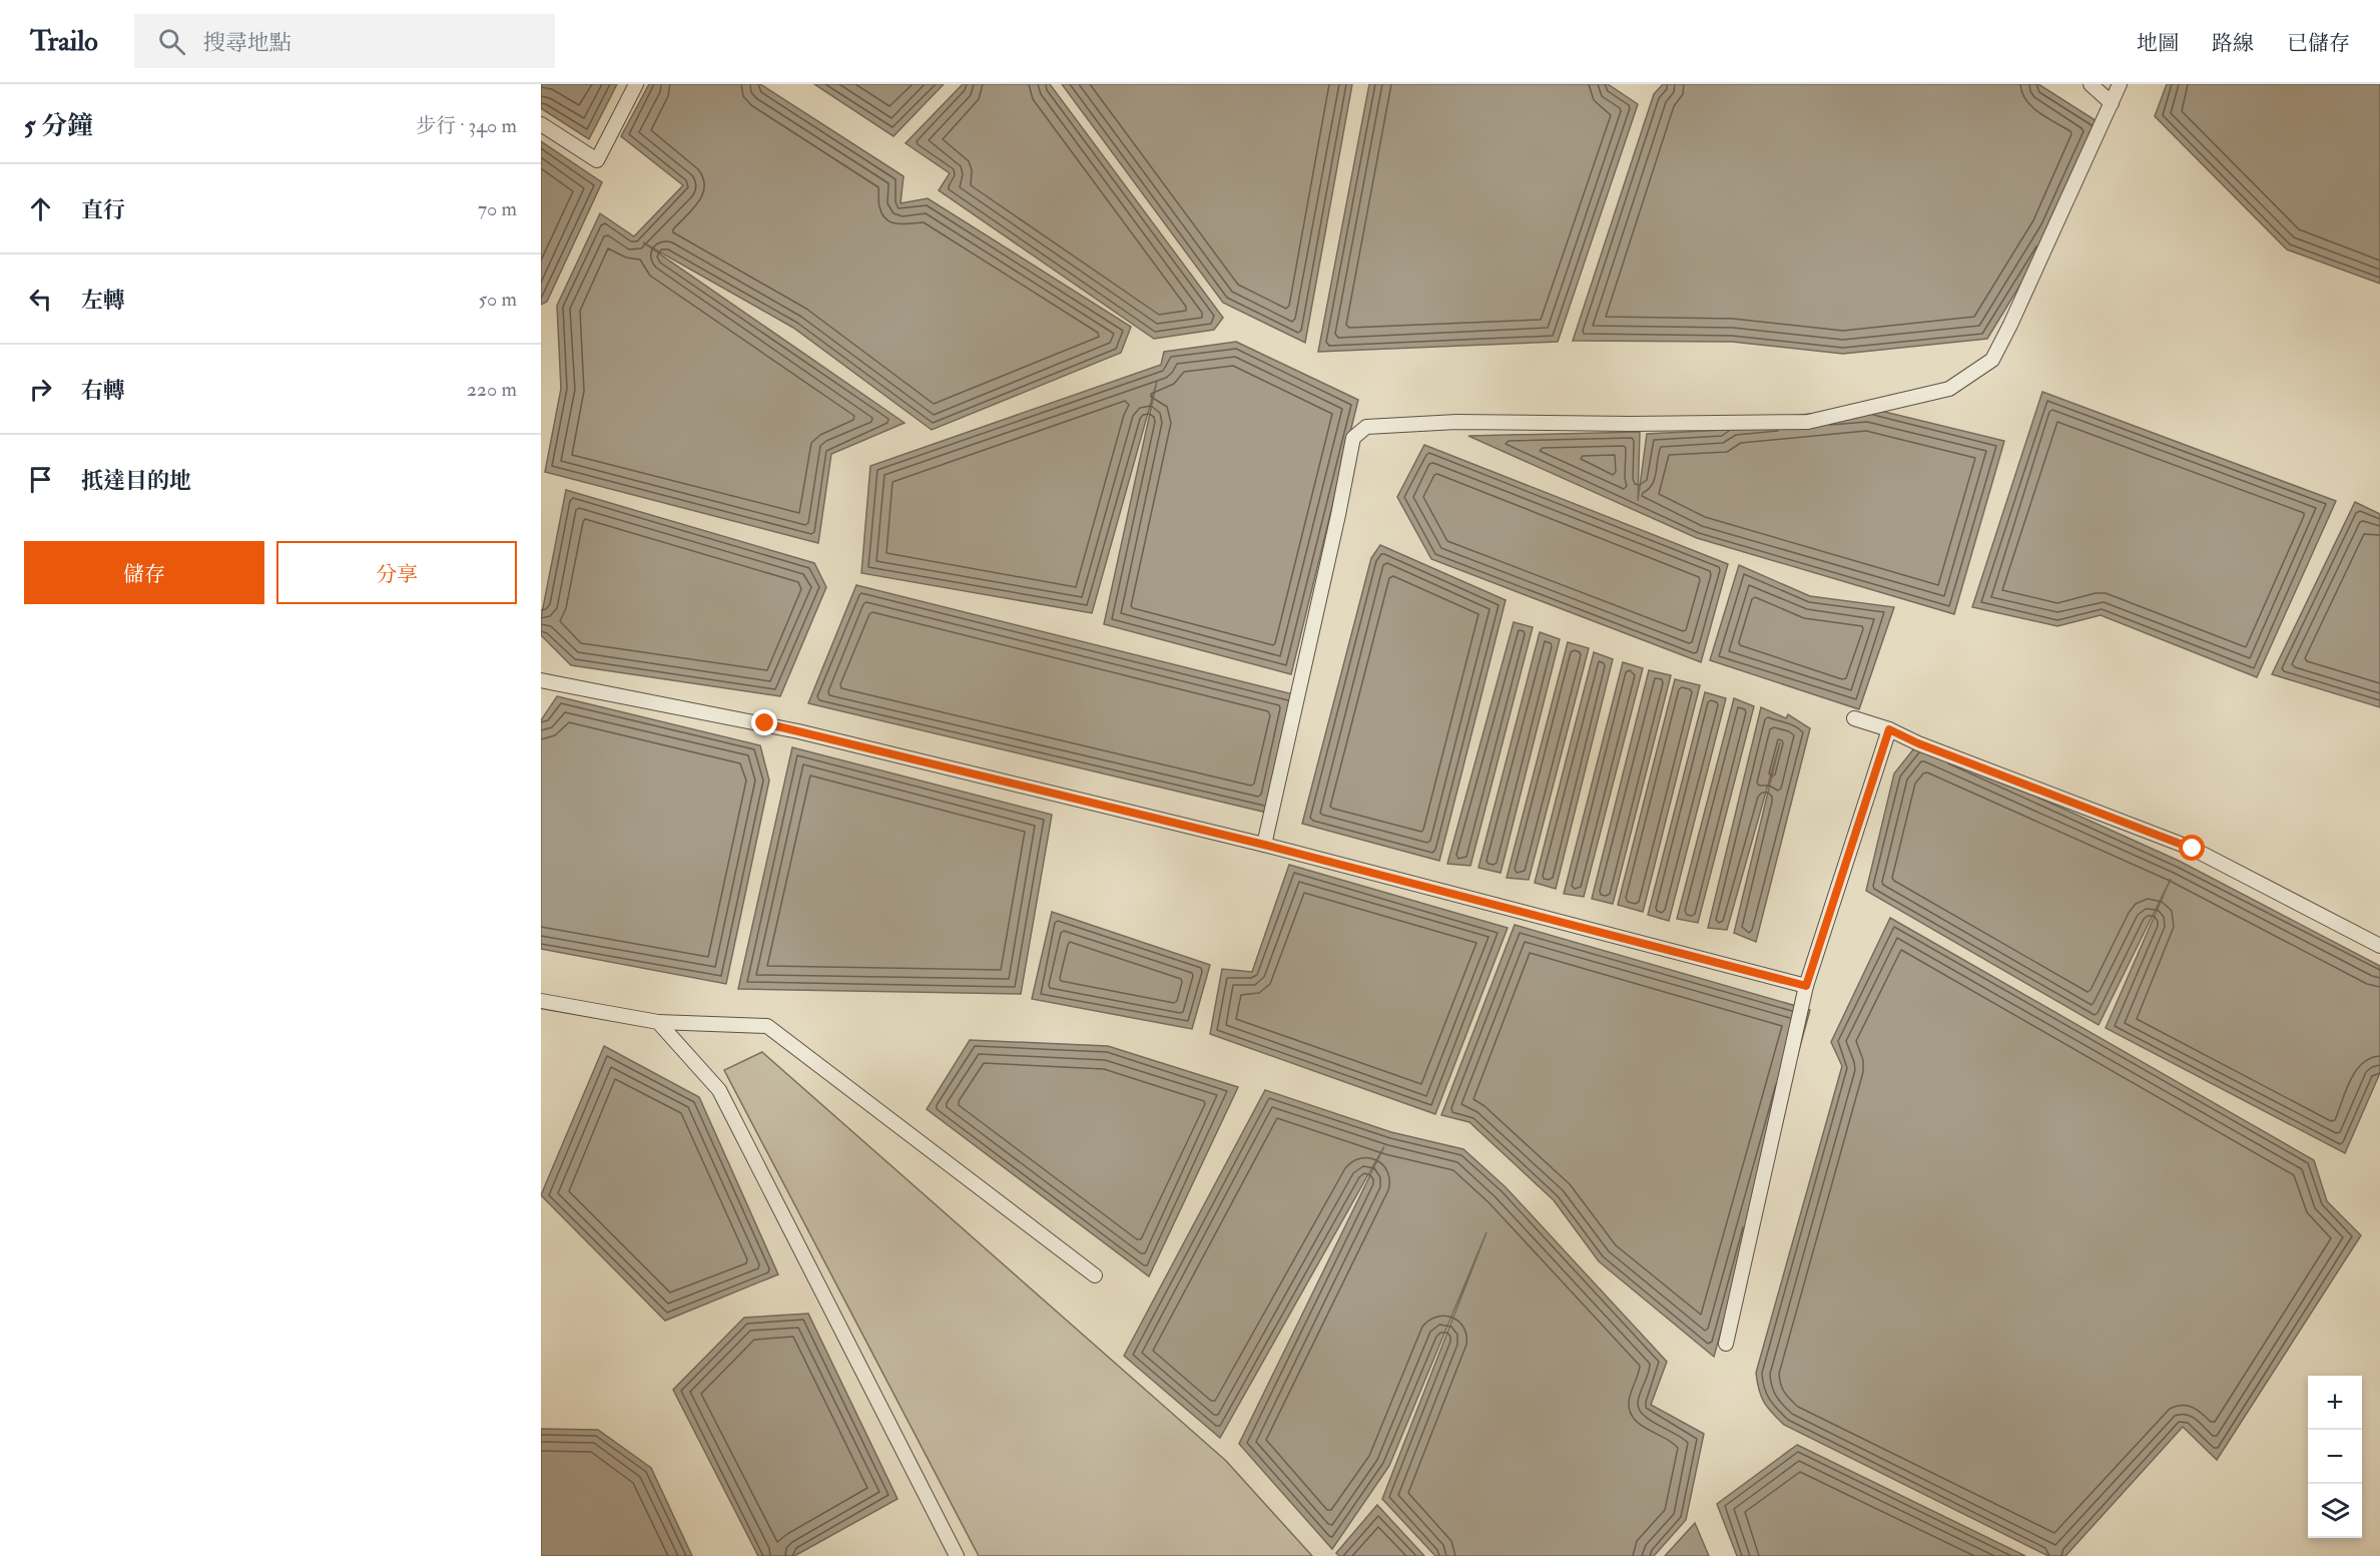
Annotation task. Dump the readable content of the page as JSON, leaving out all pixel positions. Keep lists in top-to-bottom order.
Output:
{
  "page": {
    "header": "Trailo",
    "search": "搜尋地點",
    "nav": ["地圖", "路線", "已儲存"],
    "heading": ["5 分鐘", "步行 · 340 m"],
    "list": [
      ["直行", "70 m"],
      ["左轉", "50 m"],
      ["右轉", "220 m"],
      "抵達目的地"
    ],
    "buttons": ["儲存", "分享"],
    "map_buttons": ["+", "−"]
  }
}
